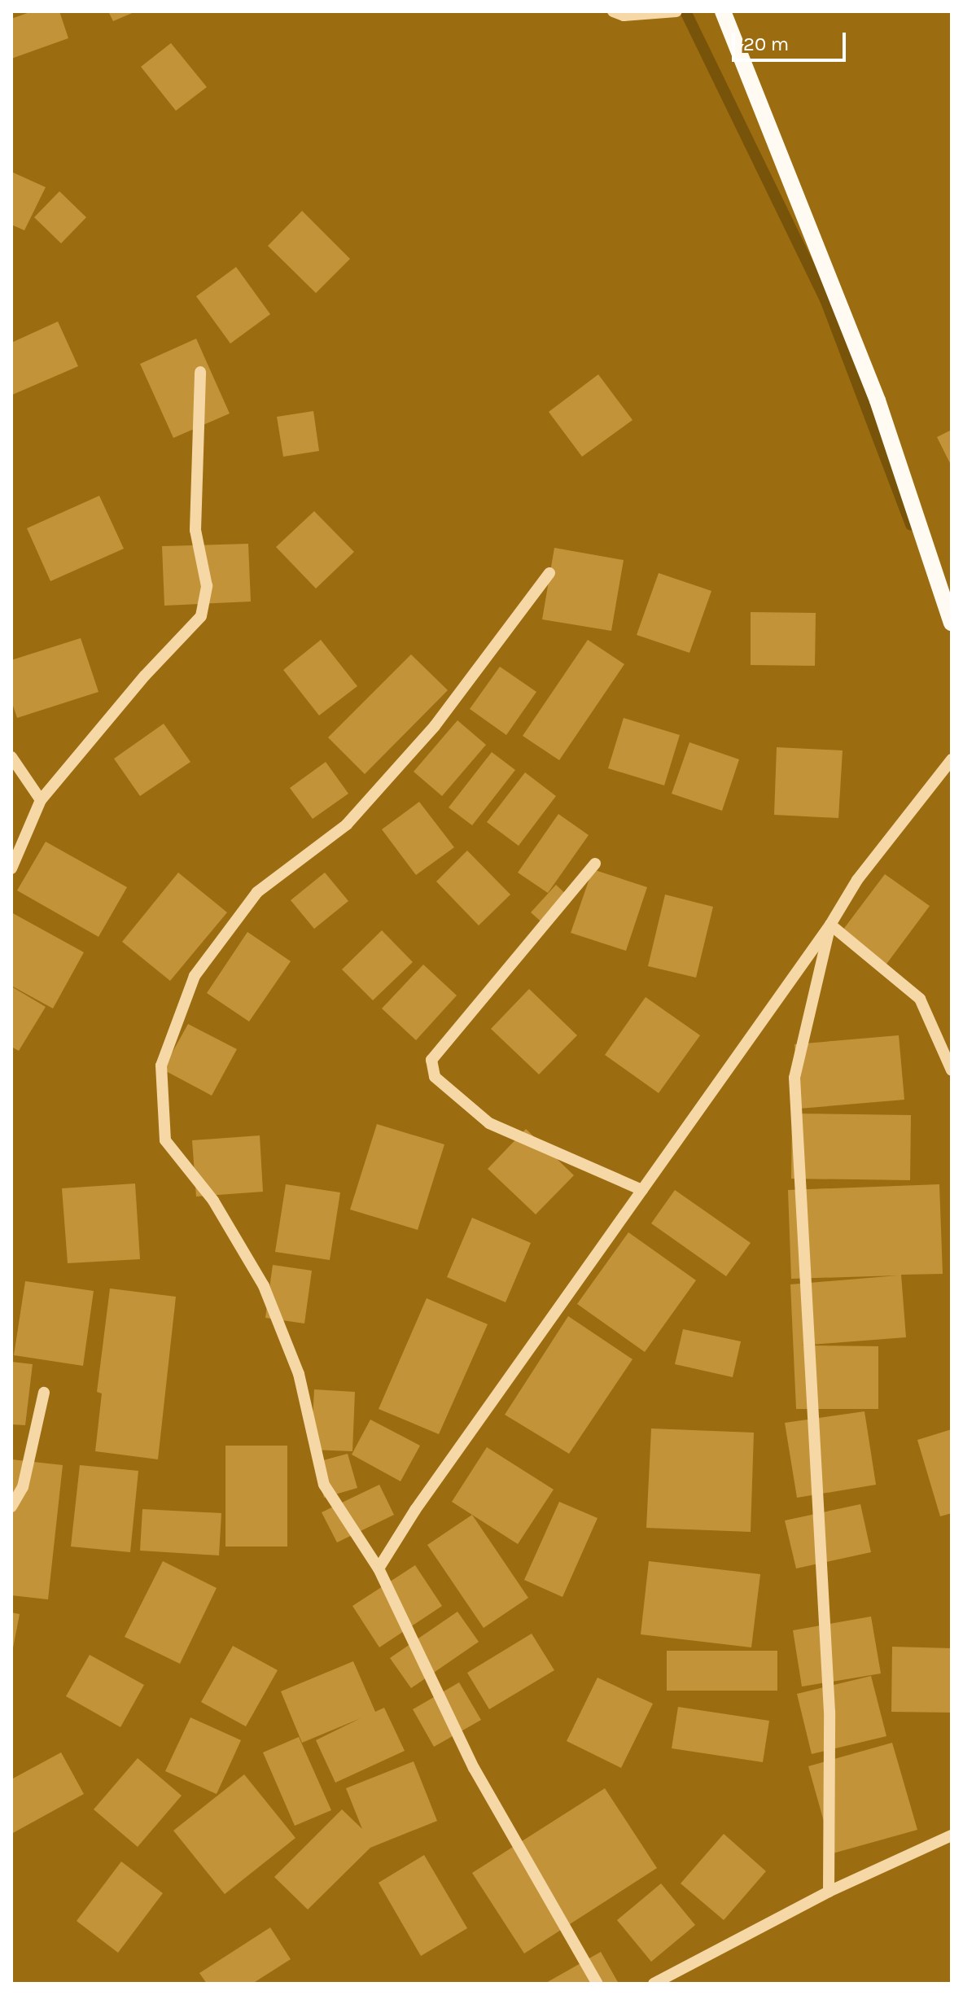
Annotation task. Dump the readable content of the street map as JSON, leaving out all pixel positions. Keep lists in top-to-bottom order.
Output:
{
  "scale_bar": "20 m"
}
